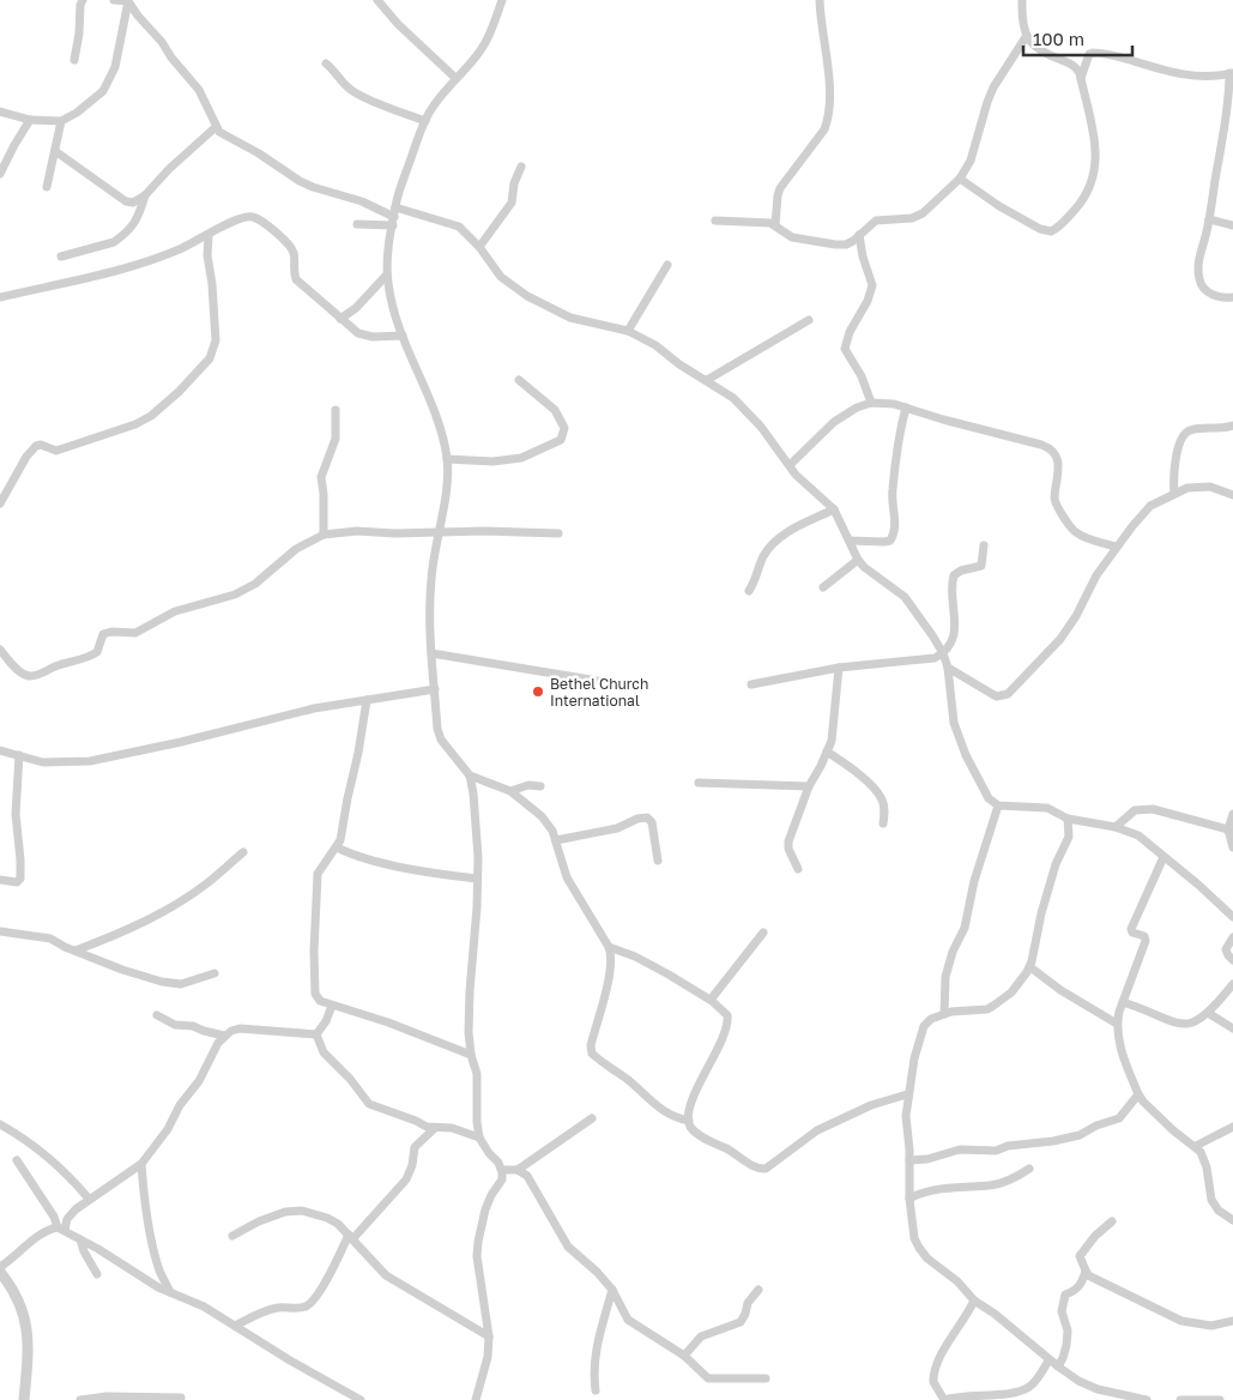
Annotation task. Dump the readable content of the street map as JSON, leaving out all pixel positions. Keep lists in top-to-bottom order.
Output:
{
  "places": ["Bethel Church International"],
  "scale_bar": "100 m"
}
